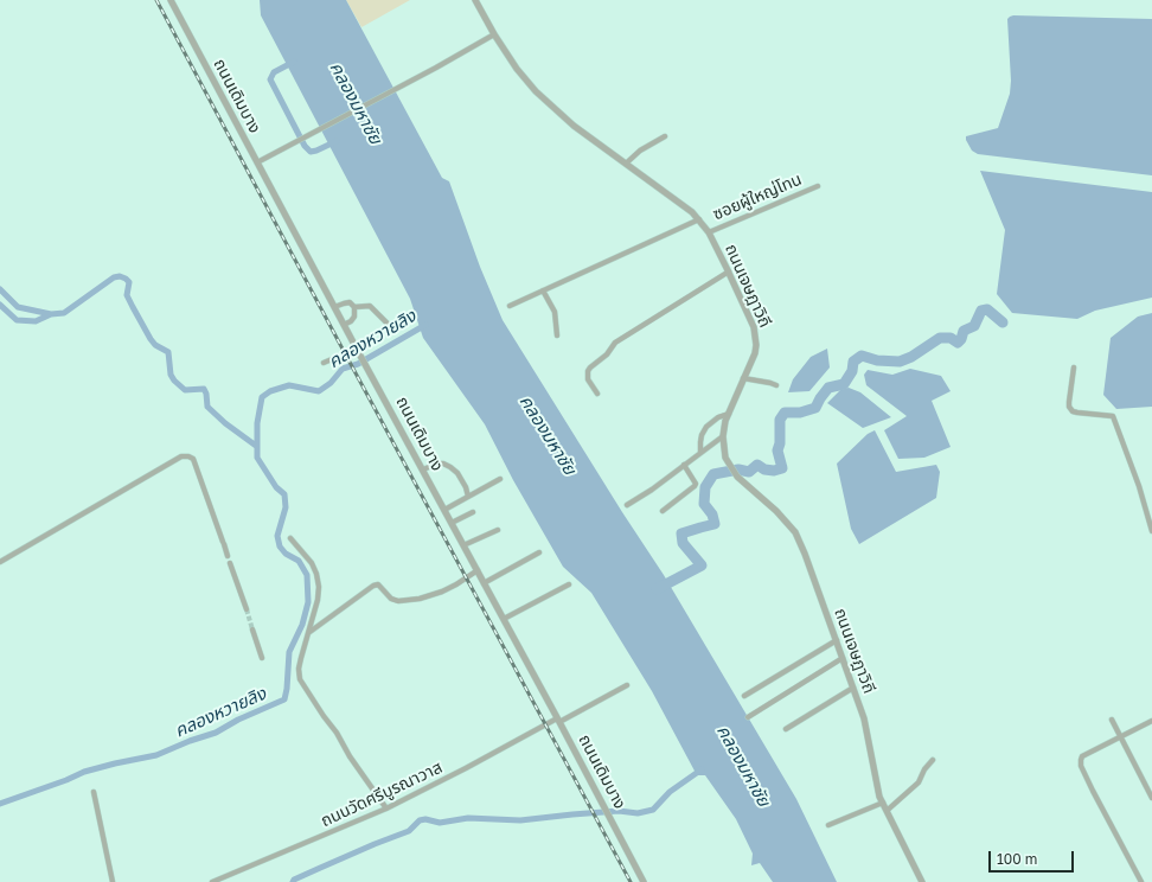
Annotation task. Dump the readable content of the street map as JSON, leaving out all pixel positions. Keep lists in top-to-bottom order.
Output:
{
  "streets": {
    "street": [
      "ถนนเดิมบาง",
      "ซอยผู้ใหญ่โทน",
      "ถนนเจษฎาวิถี",
      "ถนนวัดศรีบูรณาวาส"
    ]
  },
  "crossings": [
    ["ถนนเดิมบาง", "ถนนวัดศรีบูรณาวาส"],
    ["ซอยผู้ใหญ่โทน", "ถนนเจษฎาวิถี"]
  ],
  "water": ["คลองมหาชัย", "คลองหวายลิง"],
  "scale_bar": "100 m"
}
